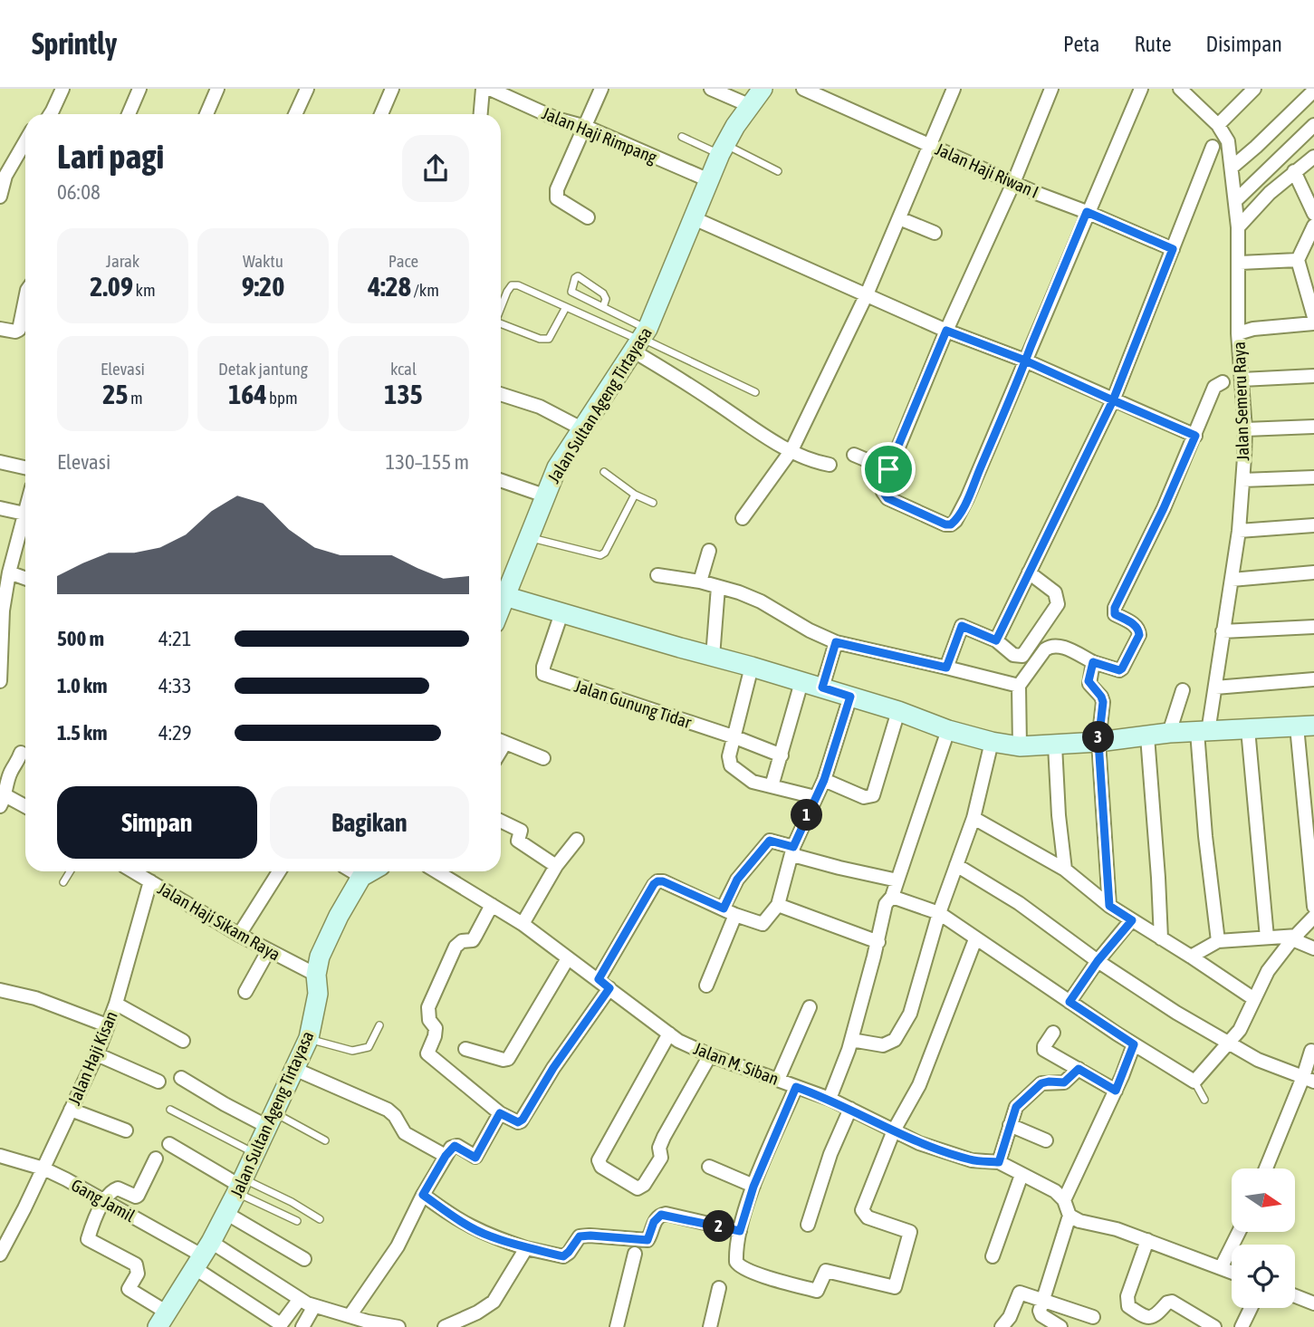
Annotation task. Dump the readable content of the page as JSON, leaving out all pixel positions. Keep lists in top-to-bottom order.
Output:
{
  "streets": {
    "main road": ["Jalan Sultan Ageng Tirtayasa"],
    "street": [
      "Jalan Haji Rimpang",
      "Jalan Haji Riwan I",
      "Jalan Semeru Raya",
      "Jalan Gunung Tidar",
      "Jalan Haji Sikam Raya",
      "Jalan Haji Kisan",
      "Jalan M. Siban",
      "Gang Jamil"
    ]
  },
  "crossings": [
    ["Jalan Haji Rimpang", "Jalan Sultan Ageng Tirtayasa"],
    ["Jalan Sultan Ageng Tirtayasa", "Jalan Haji Sikam Raya"],
    ["Jalan Sultan Ageng Tirtayasa", "Gang Jamil"],
    ["Jalan Haji Sikam Raya", "Jalan Haji Kisan"],
    ["Jalan Haji Kisan", "Gang Jamil"]
  ],
  "north": "right",
  "page": {
    "header": "Sprintly",
    "nav": ["Peta", "Rute", "Disimpan"],
    "heading": ["Lari pagi", "06:08"],
    "stats": [
      ["Jarak", "2.09 km"],
      ["Waktu", "9:20"],
      ["Pace", "4:28 /km"],
      ["Elevasi", "25 m"],
      ["Detak jantung", "164 bpm"],
      ["kcal", "135"]
    ],
    "chart": ["Elevasi", "130–155 m"],
    "list": [
      {
        "name": "500 m",
        "note": "4:21"
      },
      {
        "name": "1.0 km",
        "note": "4:33"
      },
      {
        "name": "1.5 km",
        "note": "4:29"
      }
    ],
    "pins": ["3", "1", "2"],
    "buttons": ["Simpan", "Bagikan"]
  }
}
